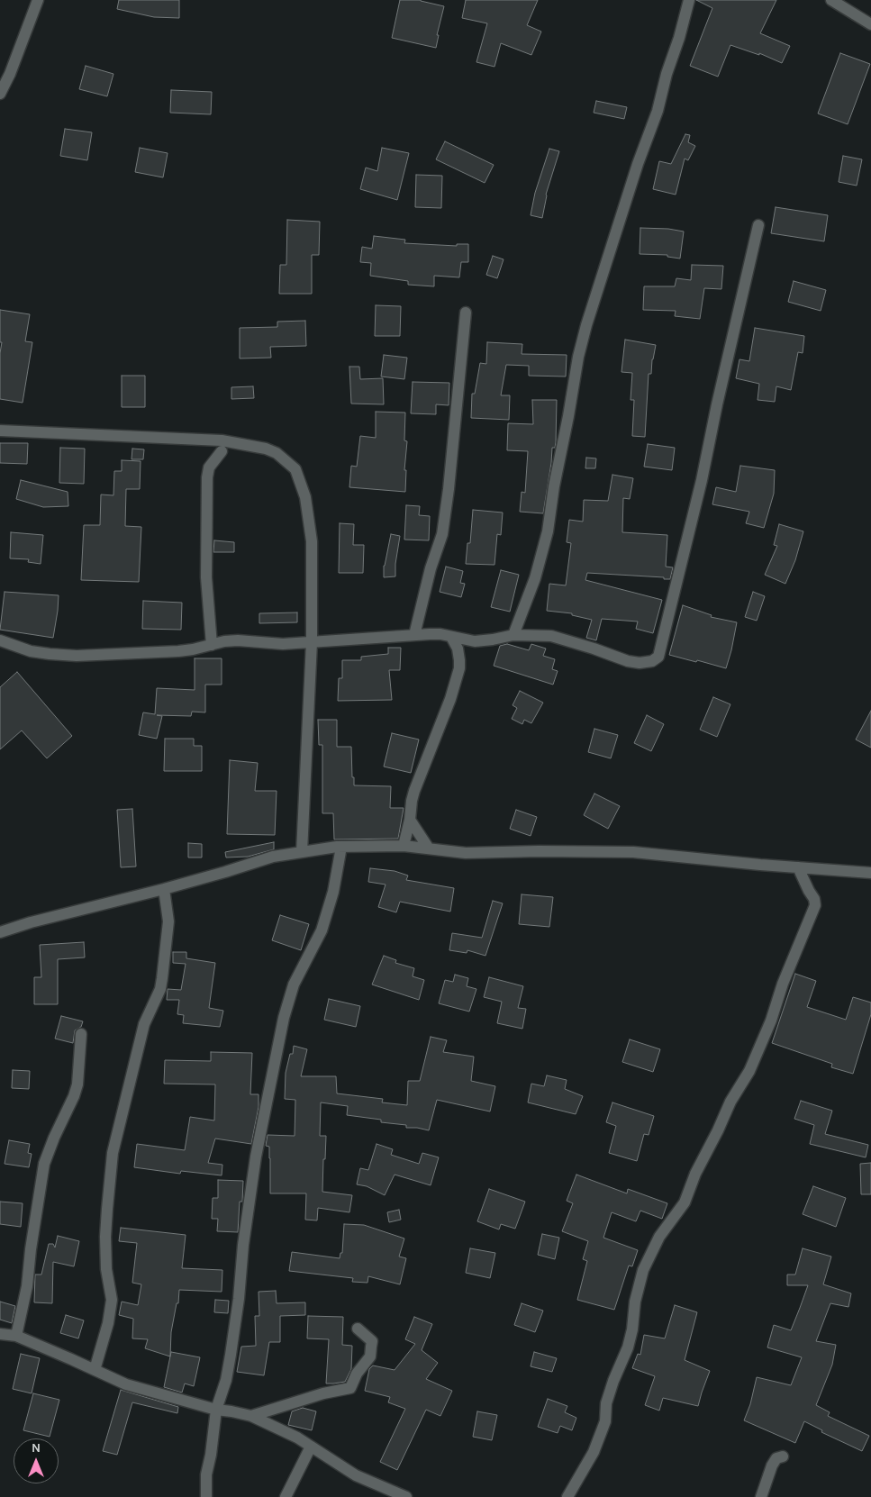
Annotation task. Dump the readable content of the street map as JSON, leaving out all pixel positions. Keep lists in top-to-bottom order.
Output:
{
  "north": "top"
}
